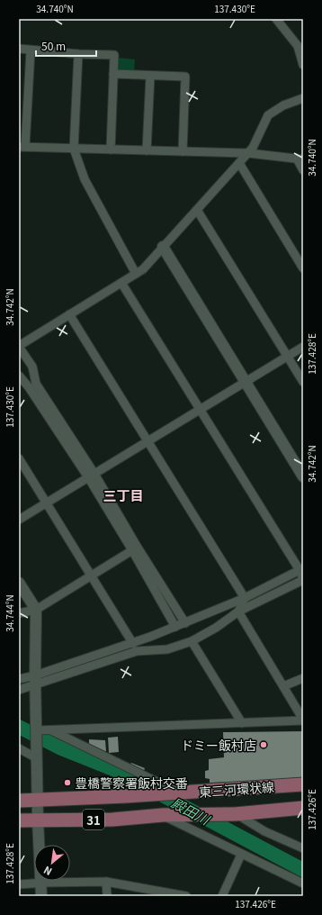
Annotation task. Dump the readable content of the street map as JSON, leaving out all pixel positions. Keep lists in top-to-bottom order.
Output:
{
  "streets": {
    "main road": ["東三河環状線", "31"]
  },
  "districts": ["三丁目"],
  "water": ["殿田川"],
  "places": ["ドミー飯村店", "豊橋警察署飯村交番"],
  "scale_bar": "50 m",
  "north": "bottom left",
  "coordinates": [
    "34.740°N",
    "137.430°E",
    "34.742°N",
    "137.428°E",
    "34.744°N",
    "137.426°E"
  ]
}
